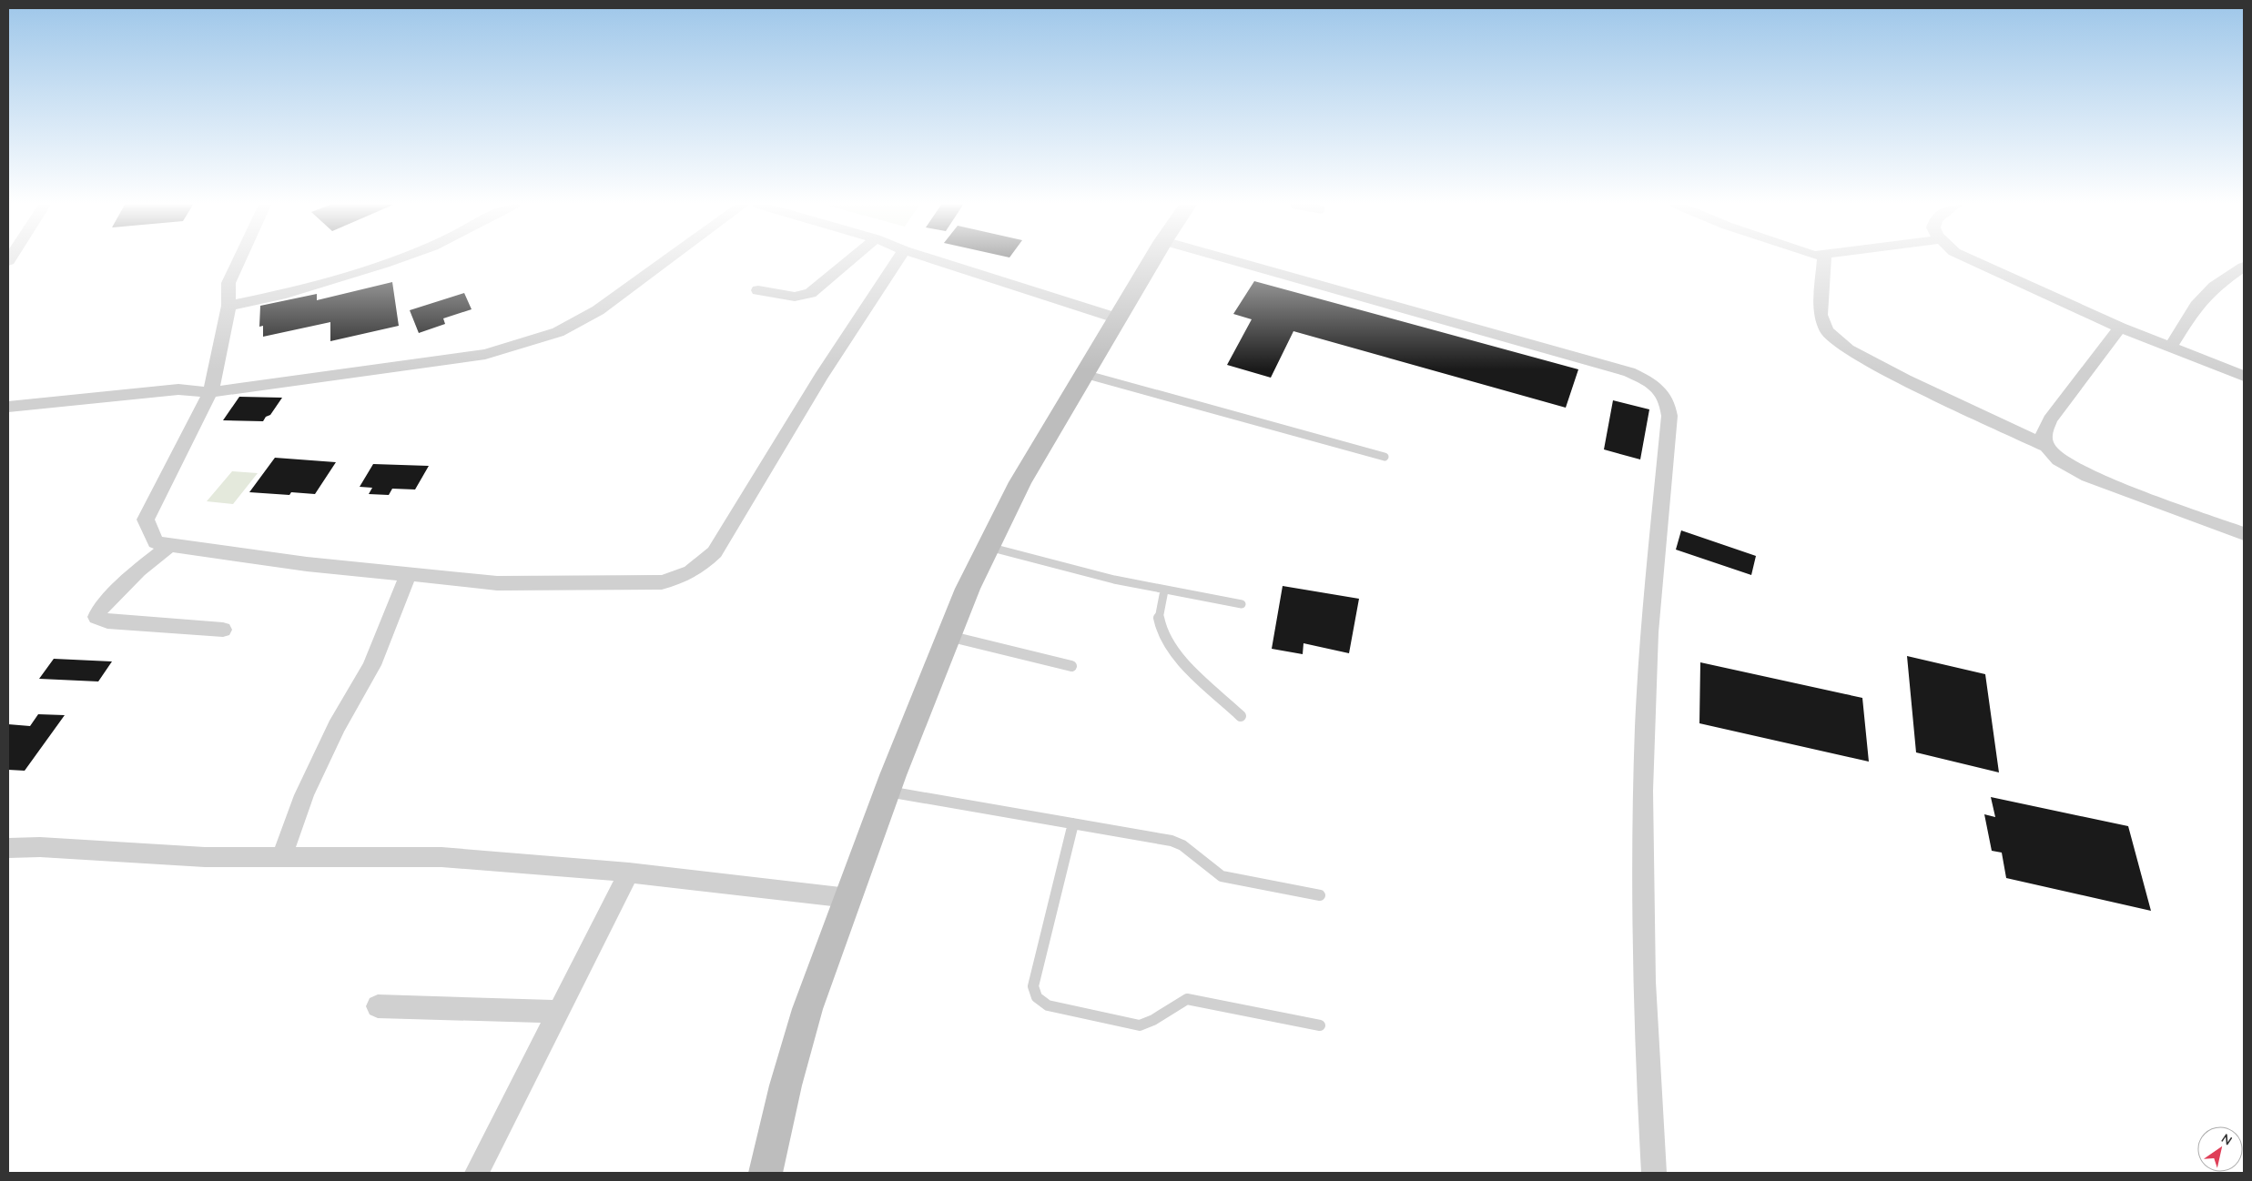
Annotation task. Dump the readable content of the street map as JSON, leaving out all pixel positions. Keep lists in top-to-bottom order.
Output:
{
  "north": "top right"
}
